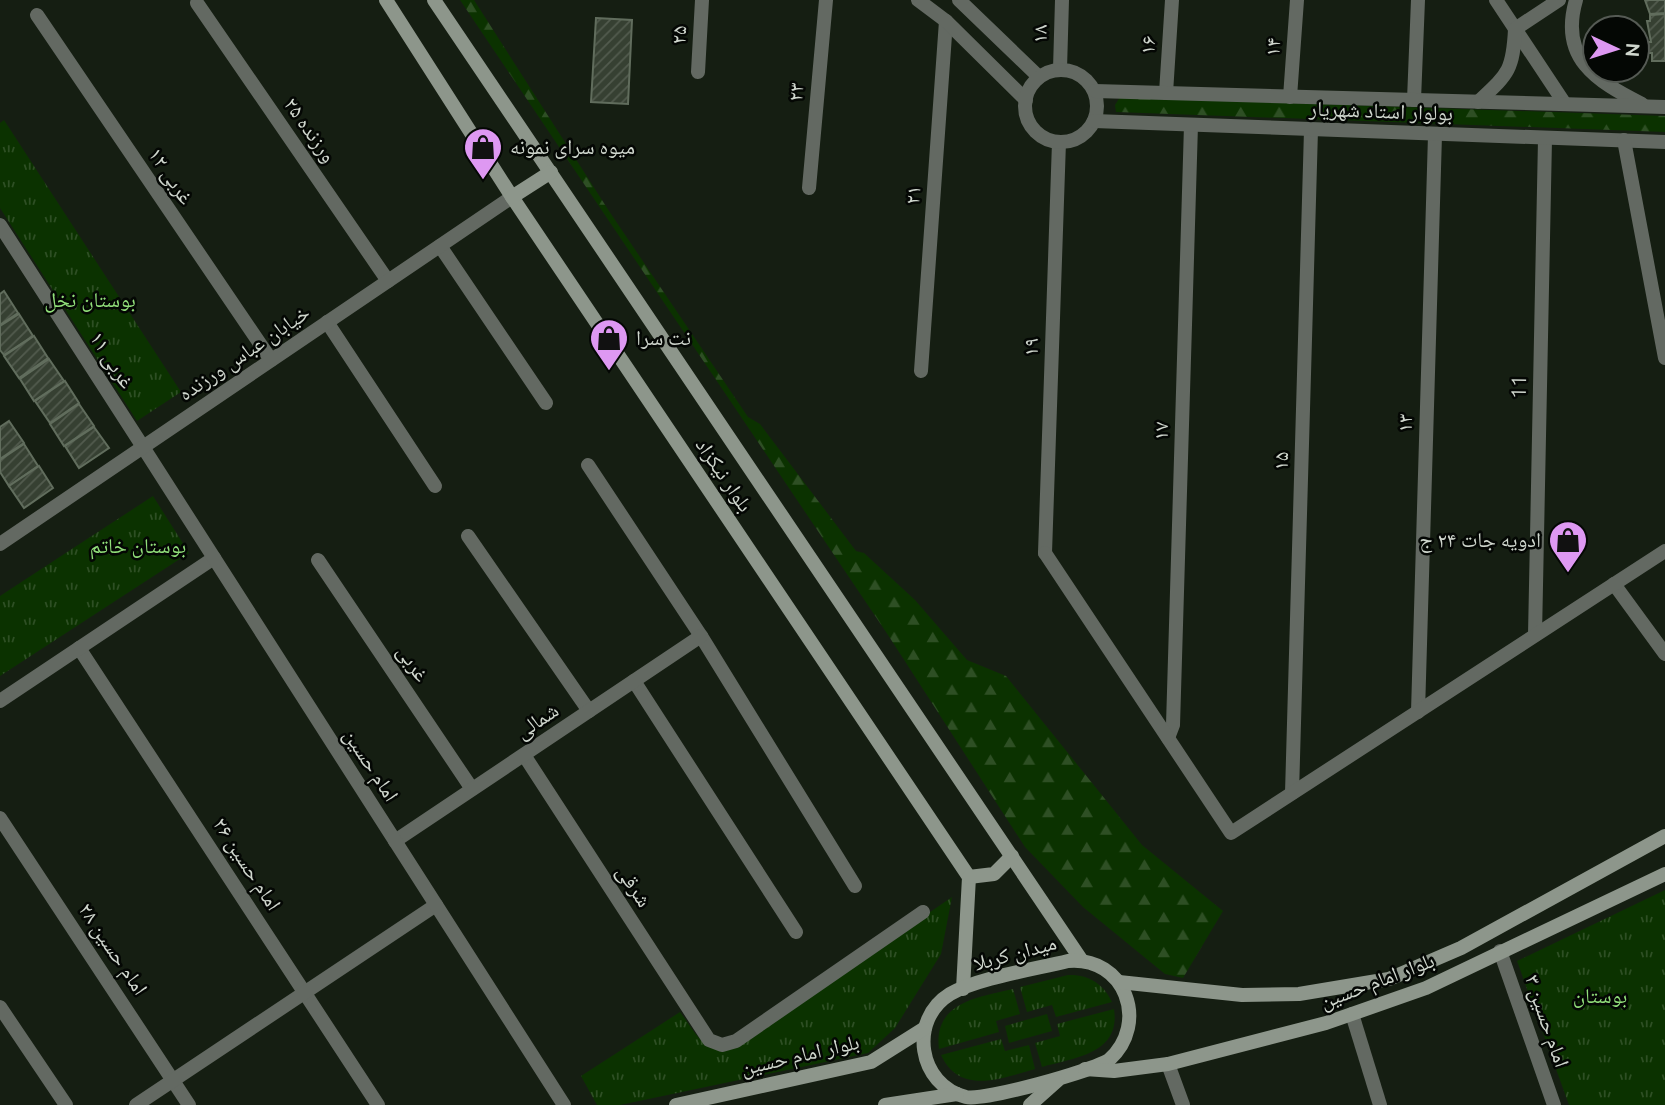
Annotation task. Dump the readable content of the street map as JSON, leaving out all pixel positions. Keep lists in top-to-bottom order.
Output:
{
  "streets": {
    "main road": ["بلوار نیکزاد", "میدان کربلا", "بلوار امام حسین"],
    "street": [
      "۱۸",
      "۲۵",
      "۱۶",
      "۱۴",
      "۲۳",
      "بولوار استاد شهریار",
      "ورزنده ۲۵",
      "غربی ۱۲",
      "۲۱",
      "۱۹",
      "خیابان عباس ورزنده",
      "غربی ۱۱",
      "11",
      "۱۳",
      "۱۷",
      "۱۵",
      "غربی",
      "شمالی",
      "امام حسین",
      "امام حسین ۲۶",
      "شرقی",
      "امام حسین ۲۸",
      "امام حسین ۳"
    ]
  },
  "crossings": [
    ["۱۸", "بولوار استاد شهریار"],
    ["۱۸", "۱۹"],
    ["۱۶", "بولوار استاد شهریار"],
    ["۱۴", "بولوار استاد شهریار"],
    ["بولوار استاد شهریار", "۱۹"],
    ["بولوار استاد شهریار", "11"],
    ["بولوار استاد شهریار", "۱۳"],
    ["بولوار استاد شهریار", "۱۷"],
    ["بولوار استاد شهریار", "۱۵"],
    ["ورزنده ۲۵", "خیابان عباس ورزنده"],
    ["غربی ۱۲", "خیابان عباس ورزنده"],
    ["۱۹", "۱۷"],
    ["خیابان عباس ورزنده", "غربی ۱۱"],
    ["خیابان عباس ورزنده", "بلوار نیکزاد"],
    ["خیابان عباس ورزنده", "امام حسین"],
    ["غربی ۱۱", "امام حسین"],
    ["بلوار نیکزاد", "میدان کربلا"],
    ["غربی", "شمالی"],
    ["شمالی", "امام حسین"],
    ["شمالی", "شرقی"],
    ["میدان کربلا", "بلوار امام حسین"],
    ["بلوار امام حسین", "امام حسین ۳"]
  ],
  "parks": ["بوستان نخل", "بوستان خاتم", "بوستان"],
  "places": {
    "shop": ["میوه سرای نمونه", "نت سرا", "ادویه جات ۲۴ ج"]
  },
  "north": "right"
}
